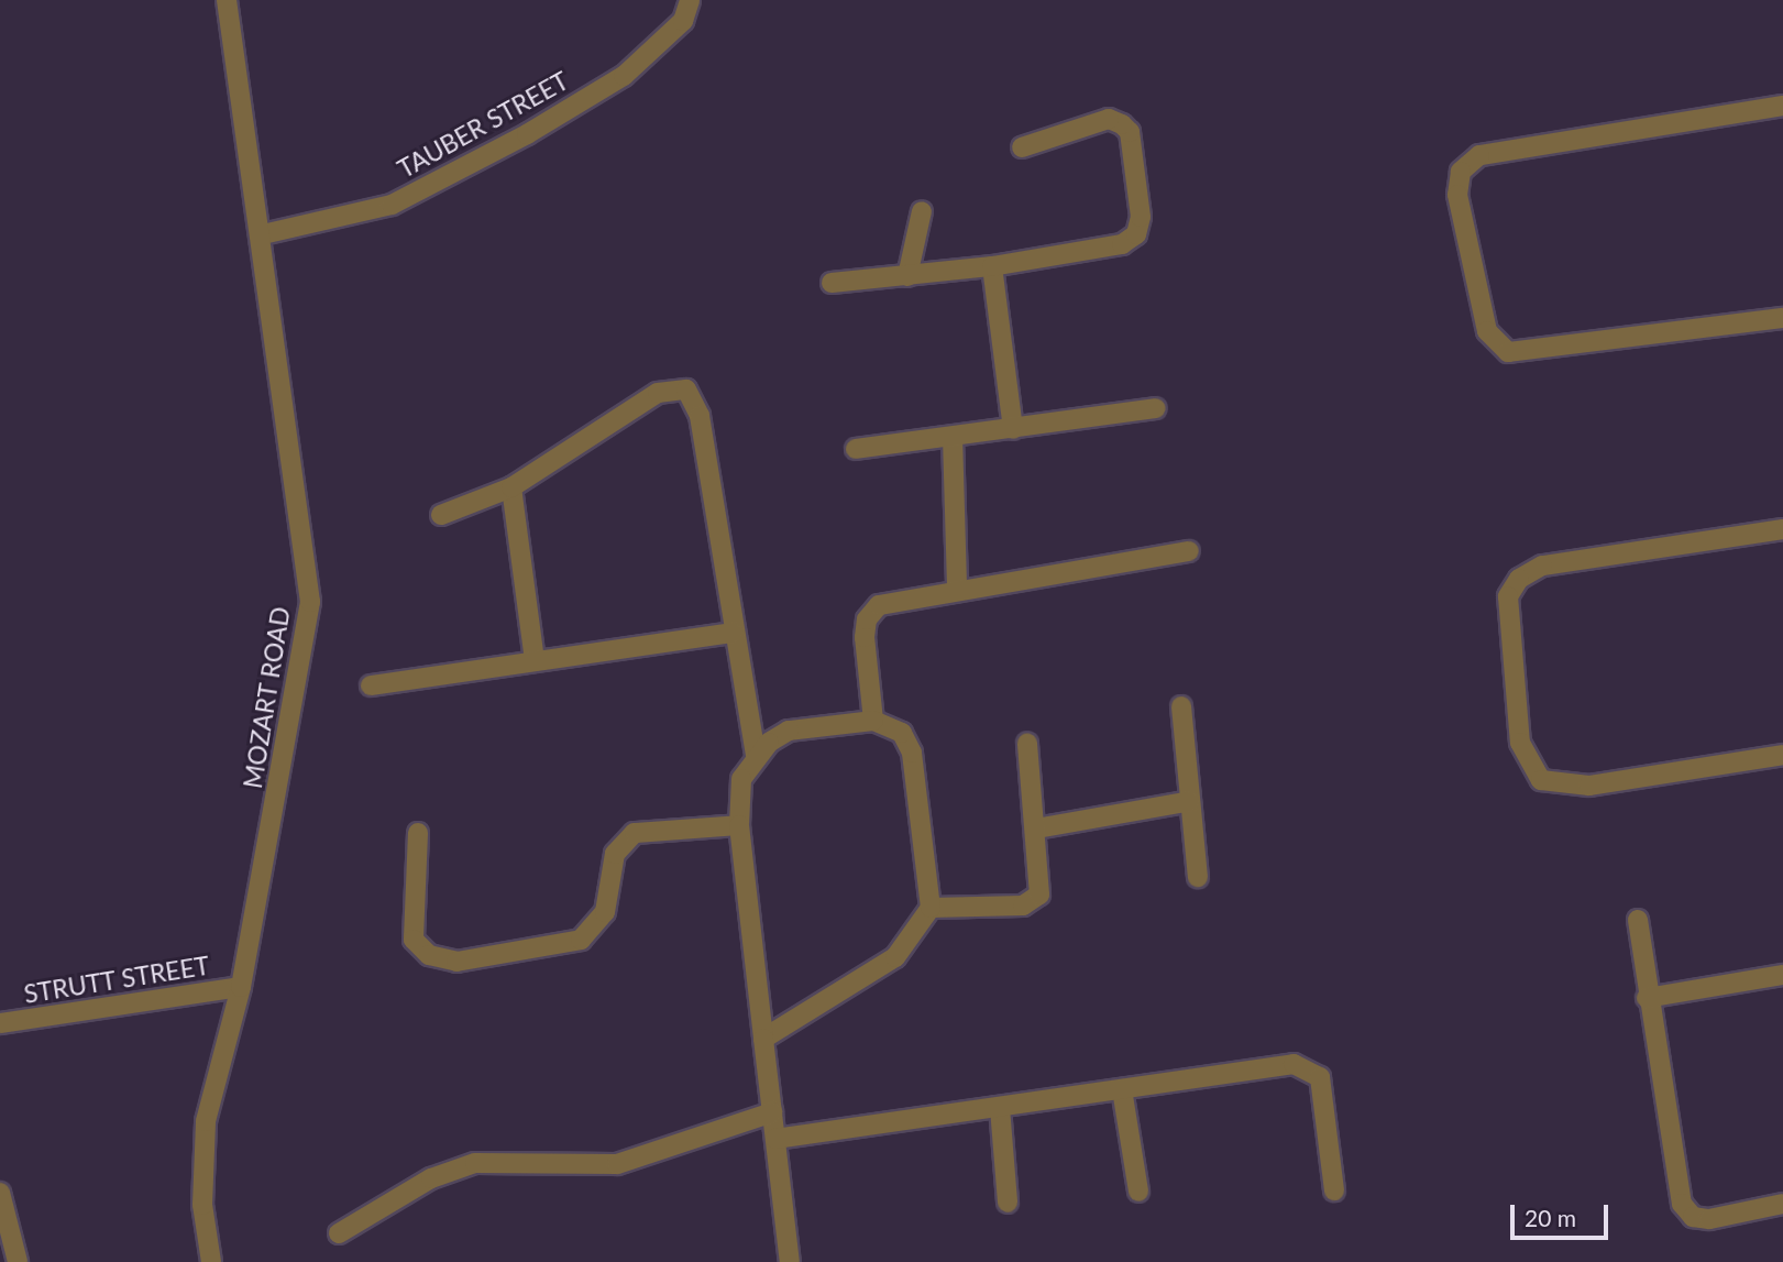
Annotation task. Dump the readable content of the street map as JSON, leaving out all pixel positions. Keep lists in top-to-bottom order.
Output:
{
  "streets": {
    "street": ["TAUBER STREET", "MOZART ROAD", "STRUTT STREET"]
  },
  "crossings": [
    ["TAUBER STREET", "MOZART ROAD"],
    ["MOZART ROAD", "STRUTT STREET"]
  ],
  "scale_bar": "20 m"
}
